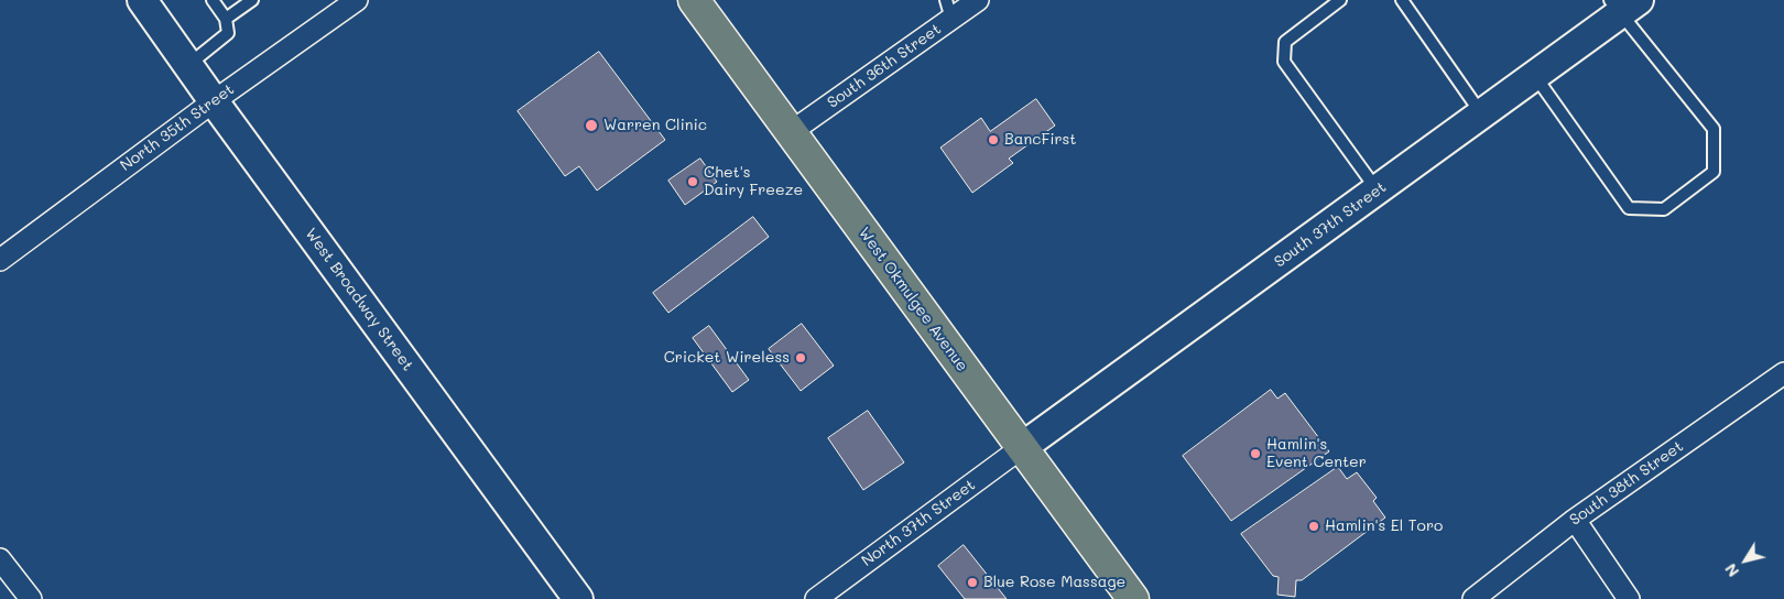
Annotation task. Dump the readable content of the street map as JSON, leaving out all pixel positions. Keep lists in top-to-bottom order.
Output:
{
  "streets": {
    "main road": ["West Okmulgee Avenue"],
    "street": [
      "South 36th Street",
      "North 35th Street",
      "South 37th Street",
      "West Broadway Street",
      "South 38th Street",
      "North 37th Street"
    ]
  },
  "crossings": [
    ["South 36th Street", "West Okmulgee Avenue"],
    ["North 35th Street", "West Broadway Street"],
    ["South 37th Street", "West Okmulgee Avenue"],
    ["South 37th Street", "North 37th Street"],
    ["West Okmulgee Avenue", "North 37th Street"]
  ],
  "places": [
    "Warren Clinic",
    "BancFirst",
    "Chet's Dairy Freeze",
    "Cricket Wireless",
    "Hamlin's Event Center",
    "Hamlin's El Toro",
    "Blue Rose Massage"
  ],
  "north": "bottom left"
}
